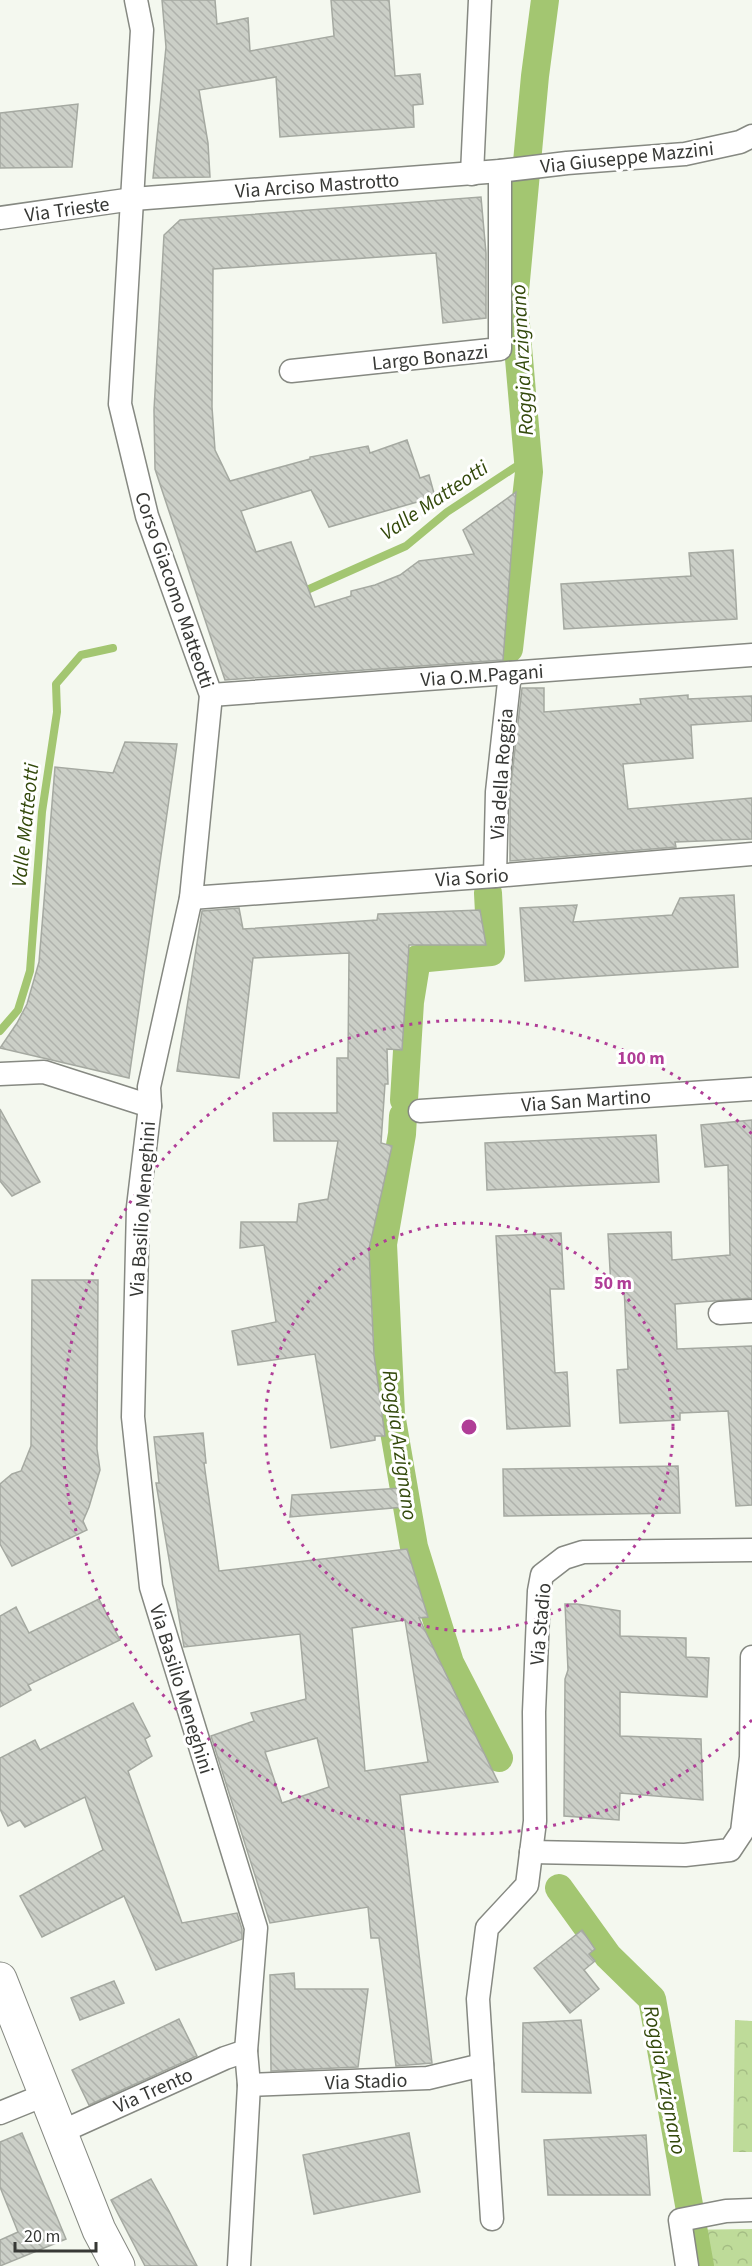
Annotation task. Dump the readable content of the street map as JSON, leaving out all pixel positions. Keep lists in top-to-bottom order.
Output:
{
  "streets": {
    "street": [
      "Via Giuseppe Mazzini",
      "Via Arciso Mastrotto",
      "Via Trieste",
      "Largo Bonazzi",
      "Corso Giacomo Matteotti",
      "Via O.M.Pagani",
      "Via della Roggia",
      "Via Sorio",
      "Via San Martino",
      "Via Basilio Meneghini",
      "Via Stadio",
      "Via Trento"
    ]
  },
  "crossings": [
    ["Via Giuseppe Mazzini", "Via Arciso Mastrotto"],
    ["Via Giuseppe Mazzini", "Largo Bonazzi"],
    ["Via Arciso Mastrotto", "Via Trieste"],
    ["Via Arciso Mastrotto", "Largo Bonazzi"],
    ["Via Arciso Mastrotto", "Corso Giacomo Matteotti"],
    ["Via Trieste", "Corso Giacomo Matteotti"],
    ["Corso Giacomo Matteotti", "Via O.M.Pagani"],
    ["Corso Giacomo Matteotti", "Via Sorio"],
    ["Corso Giacomo Matteotti", "Via Basilio Meneghini"],
    ["Via O.M.Pagani", "Via della Roggia"],
    ["Via della Roggia", "Via Sorio"],
    ["Via Basilio Meneghini", "Via Stadio"],
    ["Via Basilio Meneghini", "Via Trento"]
  ],
  "water": ["Roggia Arzignano", "Valle Matteotti"],
  "scale_bar": "20 m",
  "rings": ["100 m", "50 m"]
}
